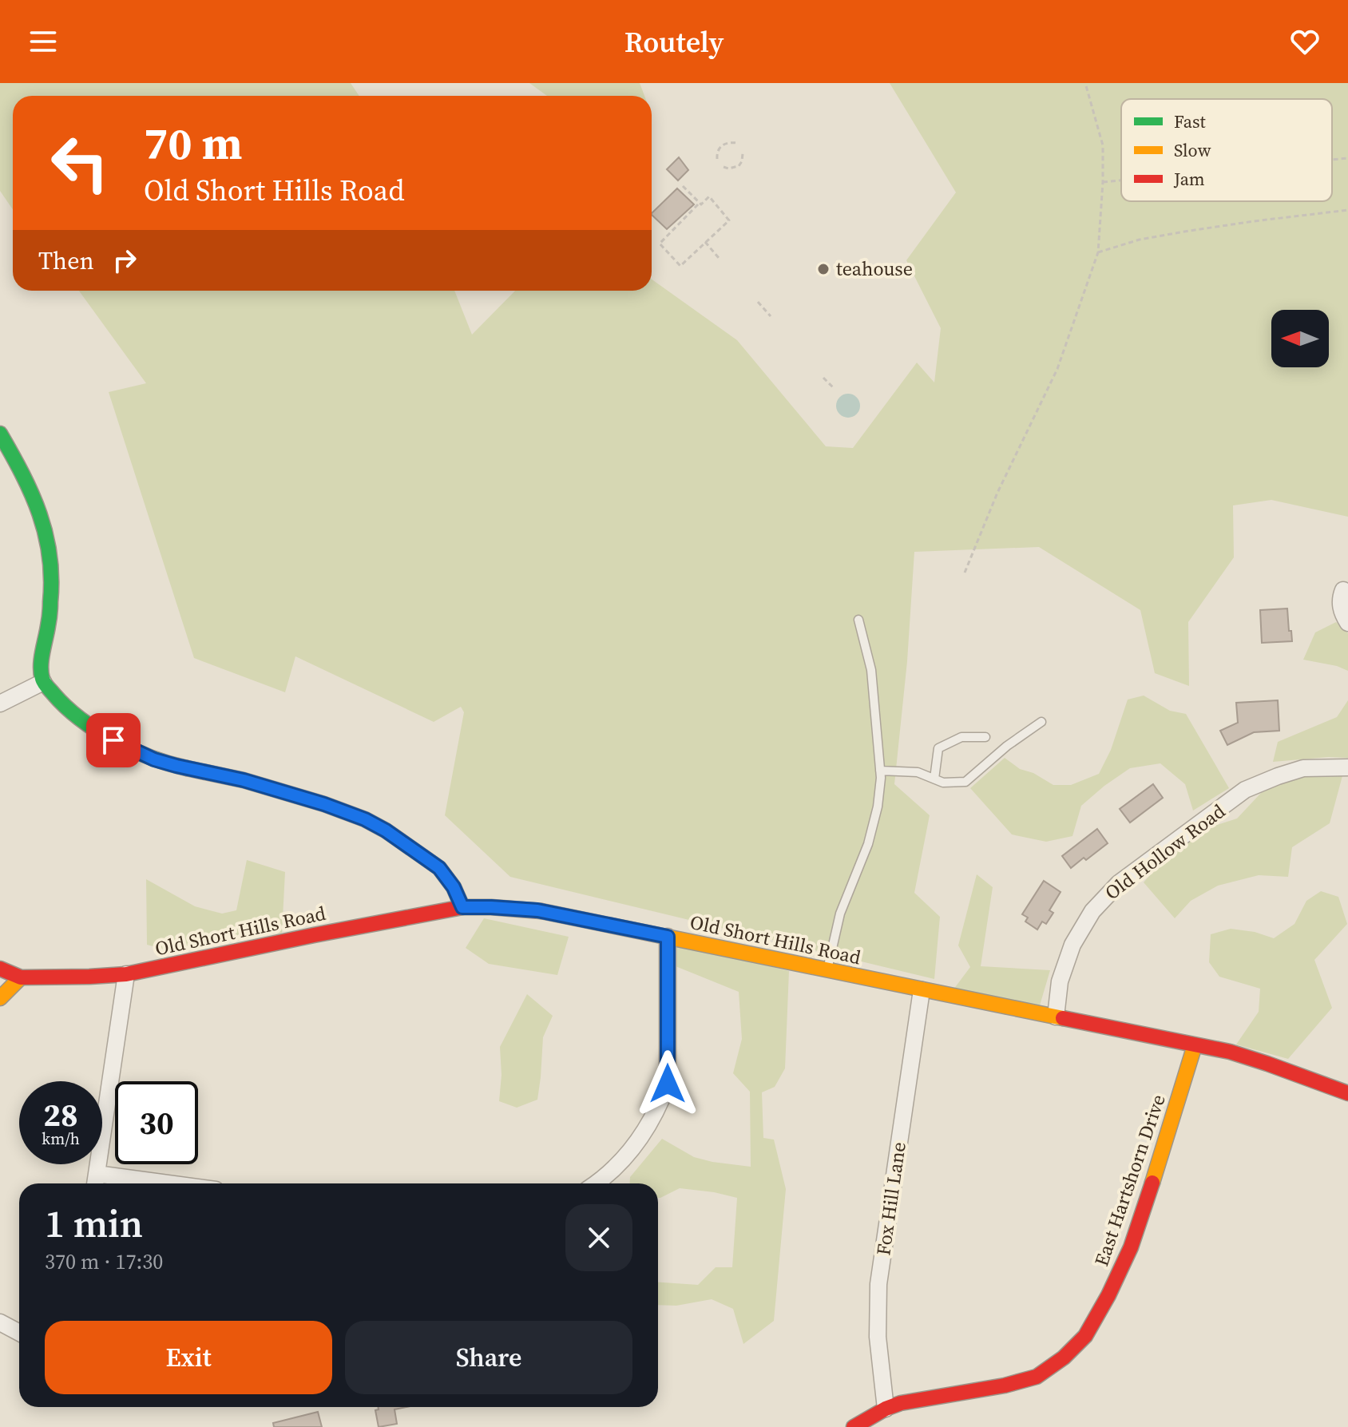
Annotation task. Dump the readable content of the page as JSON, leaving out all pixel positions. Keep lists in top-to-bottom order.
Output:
{
  "streets": {
    "main road": ["Old Short Hills Road", "East Hartshorn Drive"],
    "street": ["Old Hollow Road", "Fox Hill Lane"]
  },
  "crossings": [
    ["Old Hollow Road", "Old Short Hills Road"],
    ["Old Short Hills Road", "East Hartshorn Drive"],
    ["Old Short Hills Road", "Fox Hill Lane"],
    ["East Hartshorn Drive", "Fox Hill Lane"]
  ],
  "places": ["teahouse"],
  "legend": ["Fast", "Slow", "Jam"],
  "north": "left",
  "page": {
    "header": "Routely",
    "turn": ["70 m", "Old Short Hills Road"],
    "then": "Then",
    "speed": "28 km/h",
    "limit": "30",
    "heading": ["1 min", "370 m · 17:30"],
    "buttons": ["Exit", "Share"]
  }
}
